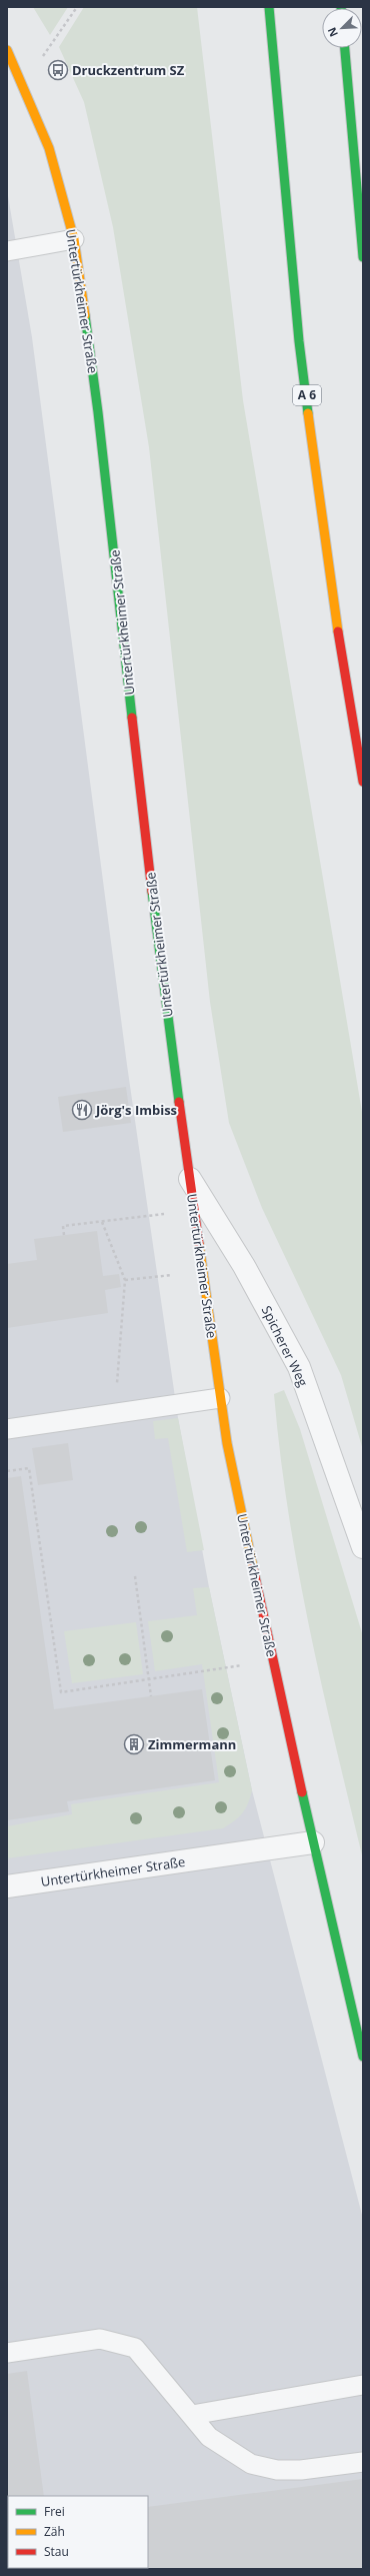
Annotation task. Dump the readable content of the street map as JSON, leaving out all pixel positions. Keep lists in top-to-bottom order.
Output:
{
  "streets": {
    "main road": ["Untertürkheimer Straße", "A 6"],
    "street": ["Spicherer Weg"]
  },
  "crossings": [
    ["Untertürkheimer Straße", "Spicherer Weg"]
  ],
  "places": {
    "bus stop": ["Druckzentrum SZ"],
    "restaurant": ["Jörg's Imbiss"],
    "building": ["Zimmermann"]
  },
  "legend": ["Frei", "Zäh", "Stau"],
  "north": "bottom left"
}
